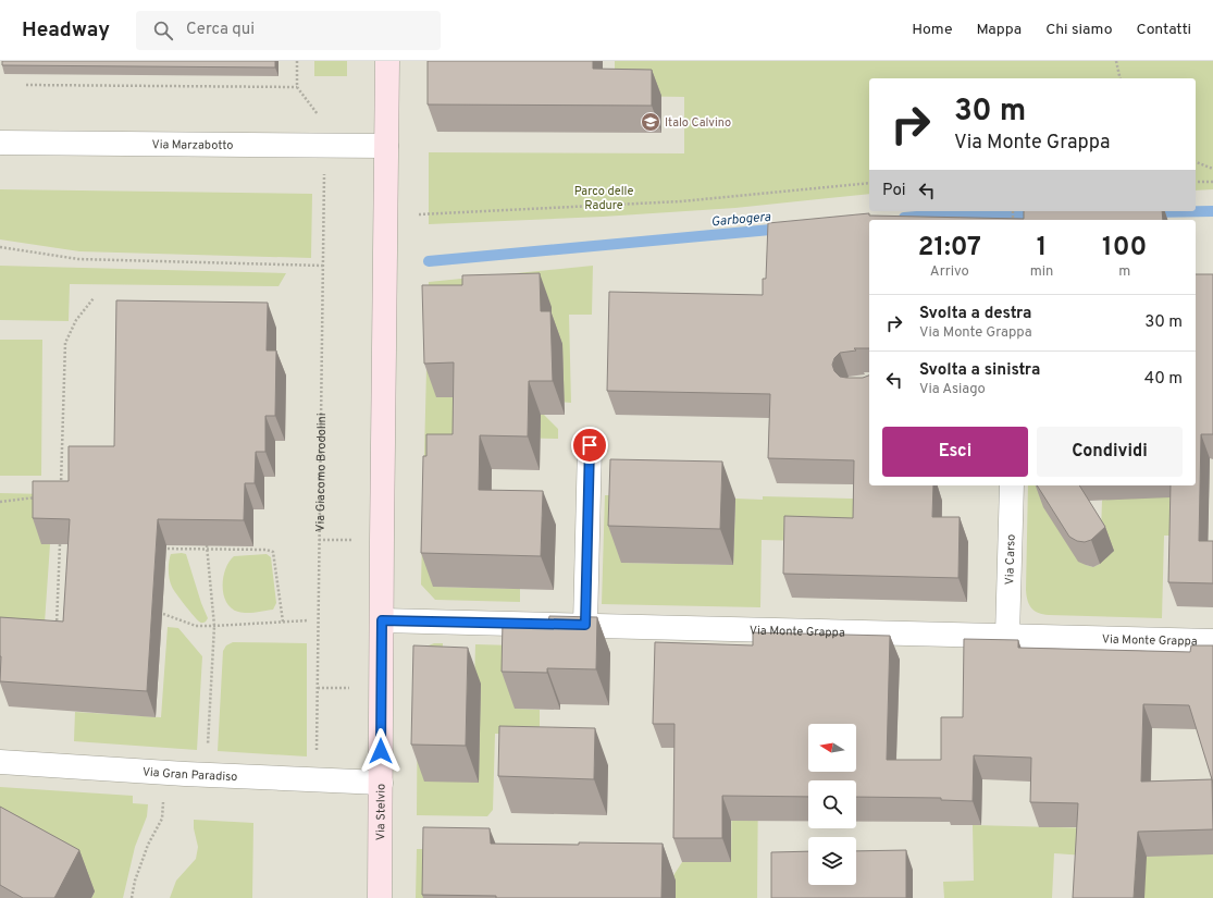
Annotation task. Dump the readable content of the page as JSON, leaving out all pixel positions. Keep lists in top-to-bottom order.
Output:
{
  "streets": {
    "street": [
      "Via Marzabotto",
      "Via Carso",
      "Via Monte Grappa",
      "Via Gran Paradiso",
      "Via Stelvio"
    ],
    "path": ["Via Giacomo Brodolini"]
  },
  "crossings": [
    ["Via Giacomo Brodolini", "Via Gran Paradiso"],
    ["Via Carso", "Via Monte Grappa"],
    ["Via Monte Grappa", "Via Stelvio"],
    ["Via Gran Paradiso", "Via Stelvio"]
  ],
  "water": ["Garbogera"],
  "parks": ["Parco delle Radure"],
  "places": {
    "school or university": ["Italo Calvino"]
  },
  "north": "left",
  "page": {
    "header": "Headway",
    "search": "Cerca qui",
    "nav": [
      "Home",
      "Mappa",
      "Chi siamo",
      "Contatti"
    ],
    "turn": ["30 m", "Via Monte Grappa"],
    "then": "Poi",
    "eta": [
      "21:07",
      "Arrivo",
      "1",
      "min",
      "100",
      "m"
    ],
    "list": [
      {
        "name": "Svolta a destra",
        "note": "Via Monte Grappa",
        "value": "30 m"
      },
      {
        "name": "Svolta a sinistra",
        "note": "Via Asiago",
        "value": "40 m"
      }
    ],
    "buttons": ["Esci", "Condividi"]
  }
}
